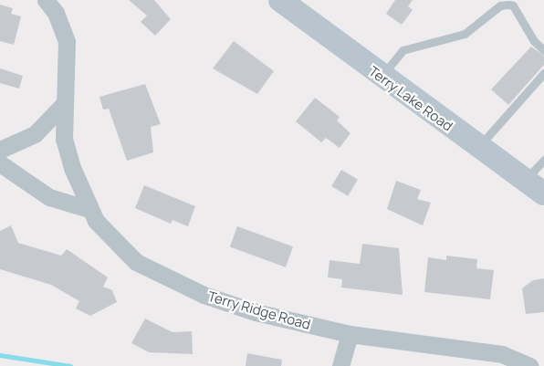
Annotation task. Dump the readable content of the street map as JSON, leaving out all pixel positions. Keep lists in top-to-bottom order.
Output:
{
  "streets": {
    "main road": ["Terry Lake Road"],
    "street": ["Terry Ridge Road"]
  }
}
